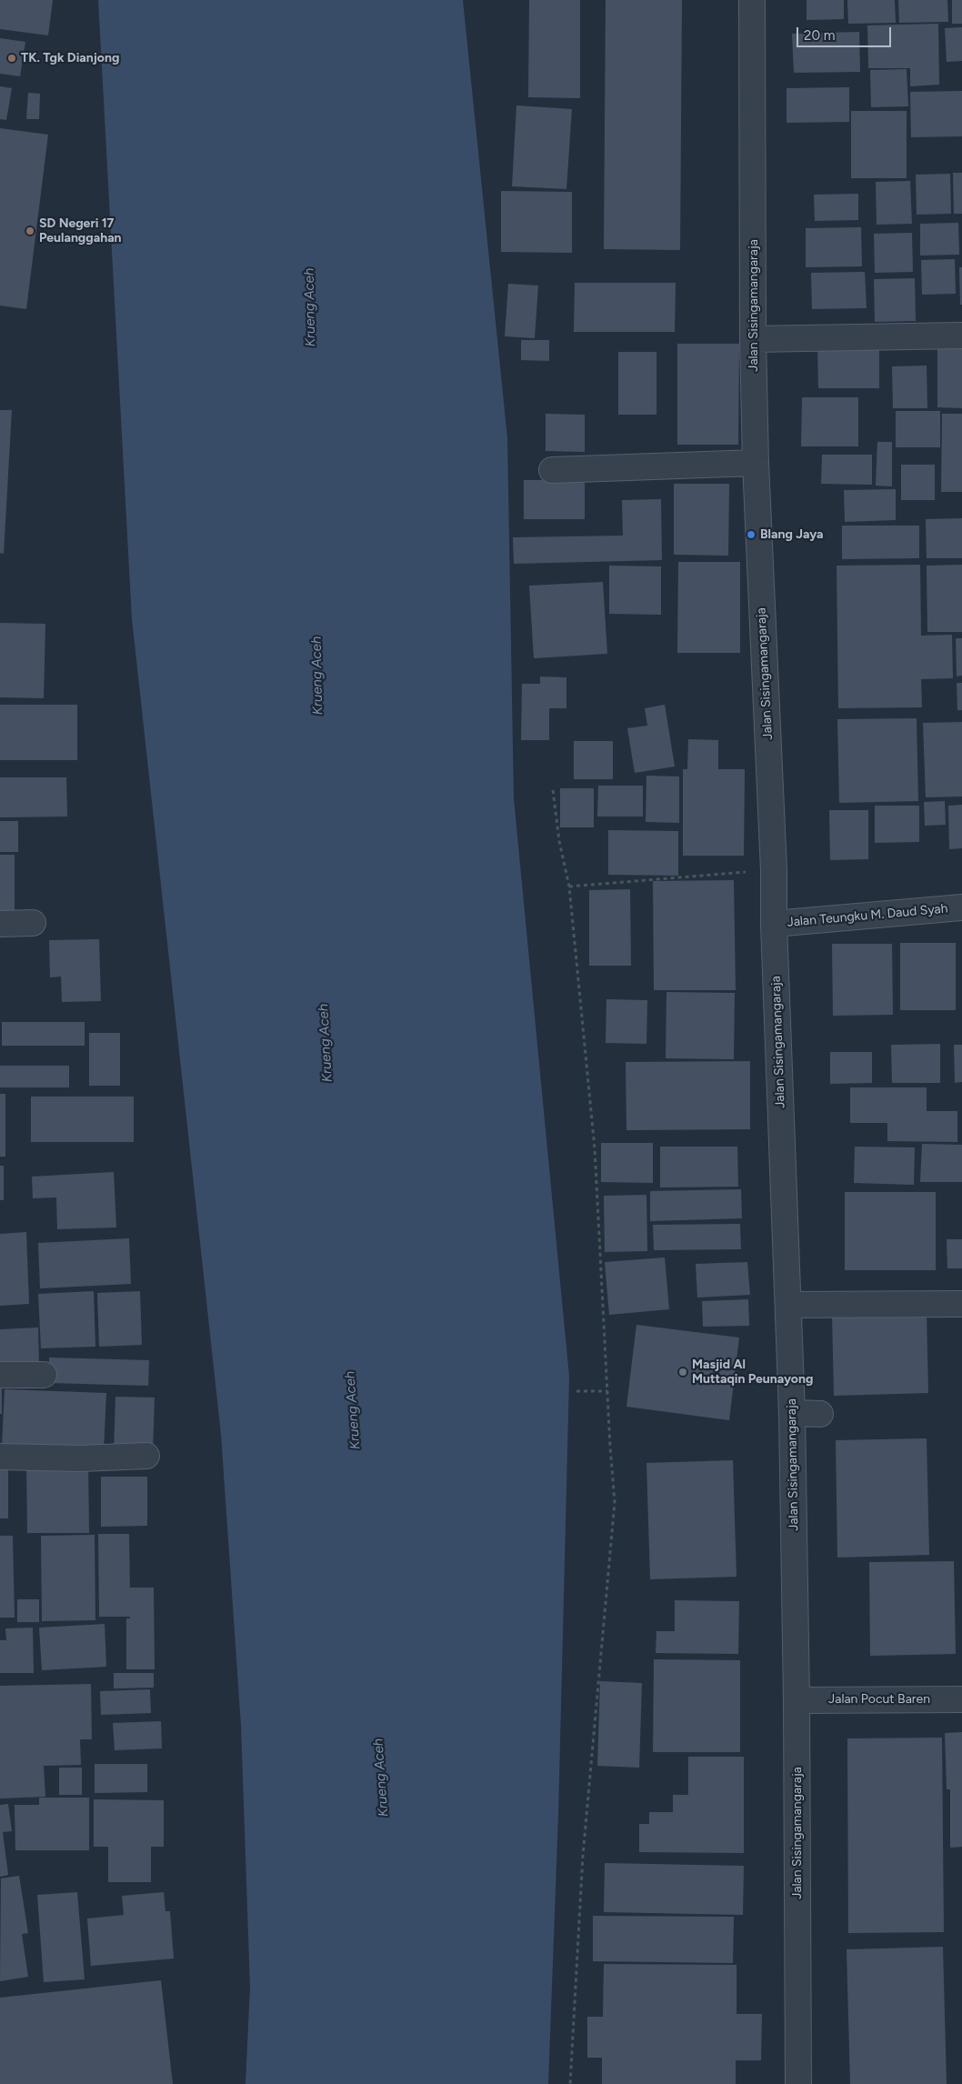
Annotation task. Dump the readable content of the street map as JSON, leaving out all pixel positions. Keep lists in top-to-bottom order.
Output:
{
  "streets": {
    "street": ["Jalan Sisingamangaraja", "Jalan Teungku M. Daud Syah", "Jalan Pocut Baren"]
  },
  "crossings": [
    ["Jalan Sisingamangaraja", "Jalan Teungku M. Daud Syah"],
    ["Jalan Sisingamangaraja", "Jalan Pocut Baren"]
  ],
  "water": ["Krueng Aceh"],
  "places": [
    "TK. Tgk Dianjong",
    "SD Negeri 17 Peulanggahan",
    "Blang Jaya",
    "Masjid Al Muttaqin Peunayong"
  ],
  "scale_bar": "20 m"
}
